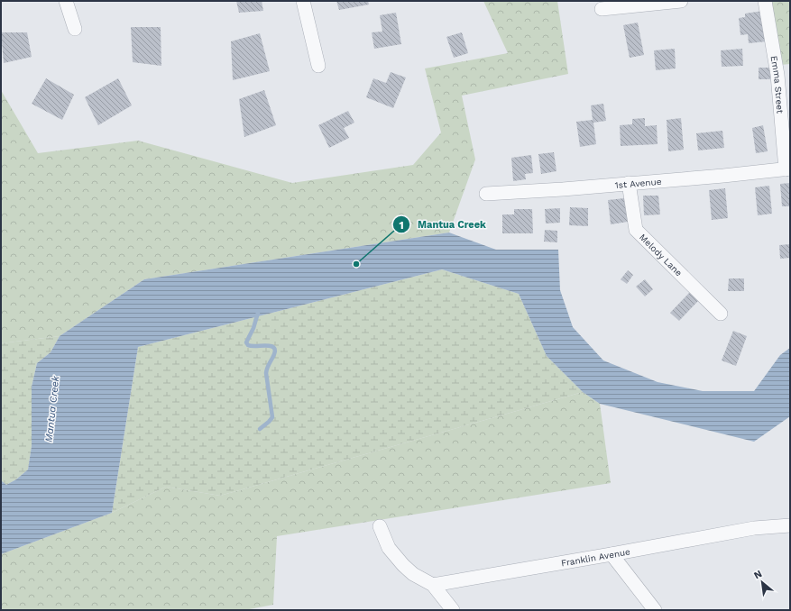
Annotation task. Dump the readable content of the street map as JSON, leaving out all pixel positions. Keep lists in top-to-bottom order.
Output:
{
  "streets": {
    "street": [
      "Emma Street",
      "1st Avenue",
      "Melody Lane",
      "Franklin Avenue"
    ]
  },
  "crossings": [
    ["Emma Street", "1st Avenue"],
    ["1st Avenue", "Melody Lane"]
  ],
  "water": ["Mantua Creek"],
  "places": ["Mantua Creek"],
  "north": "top left"
}
